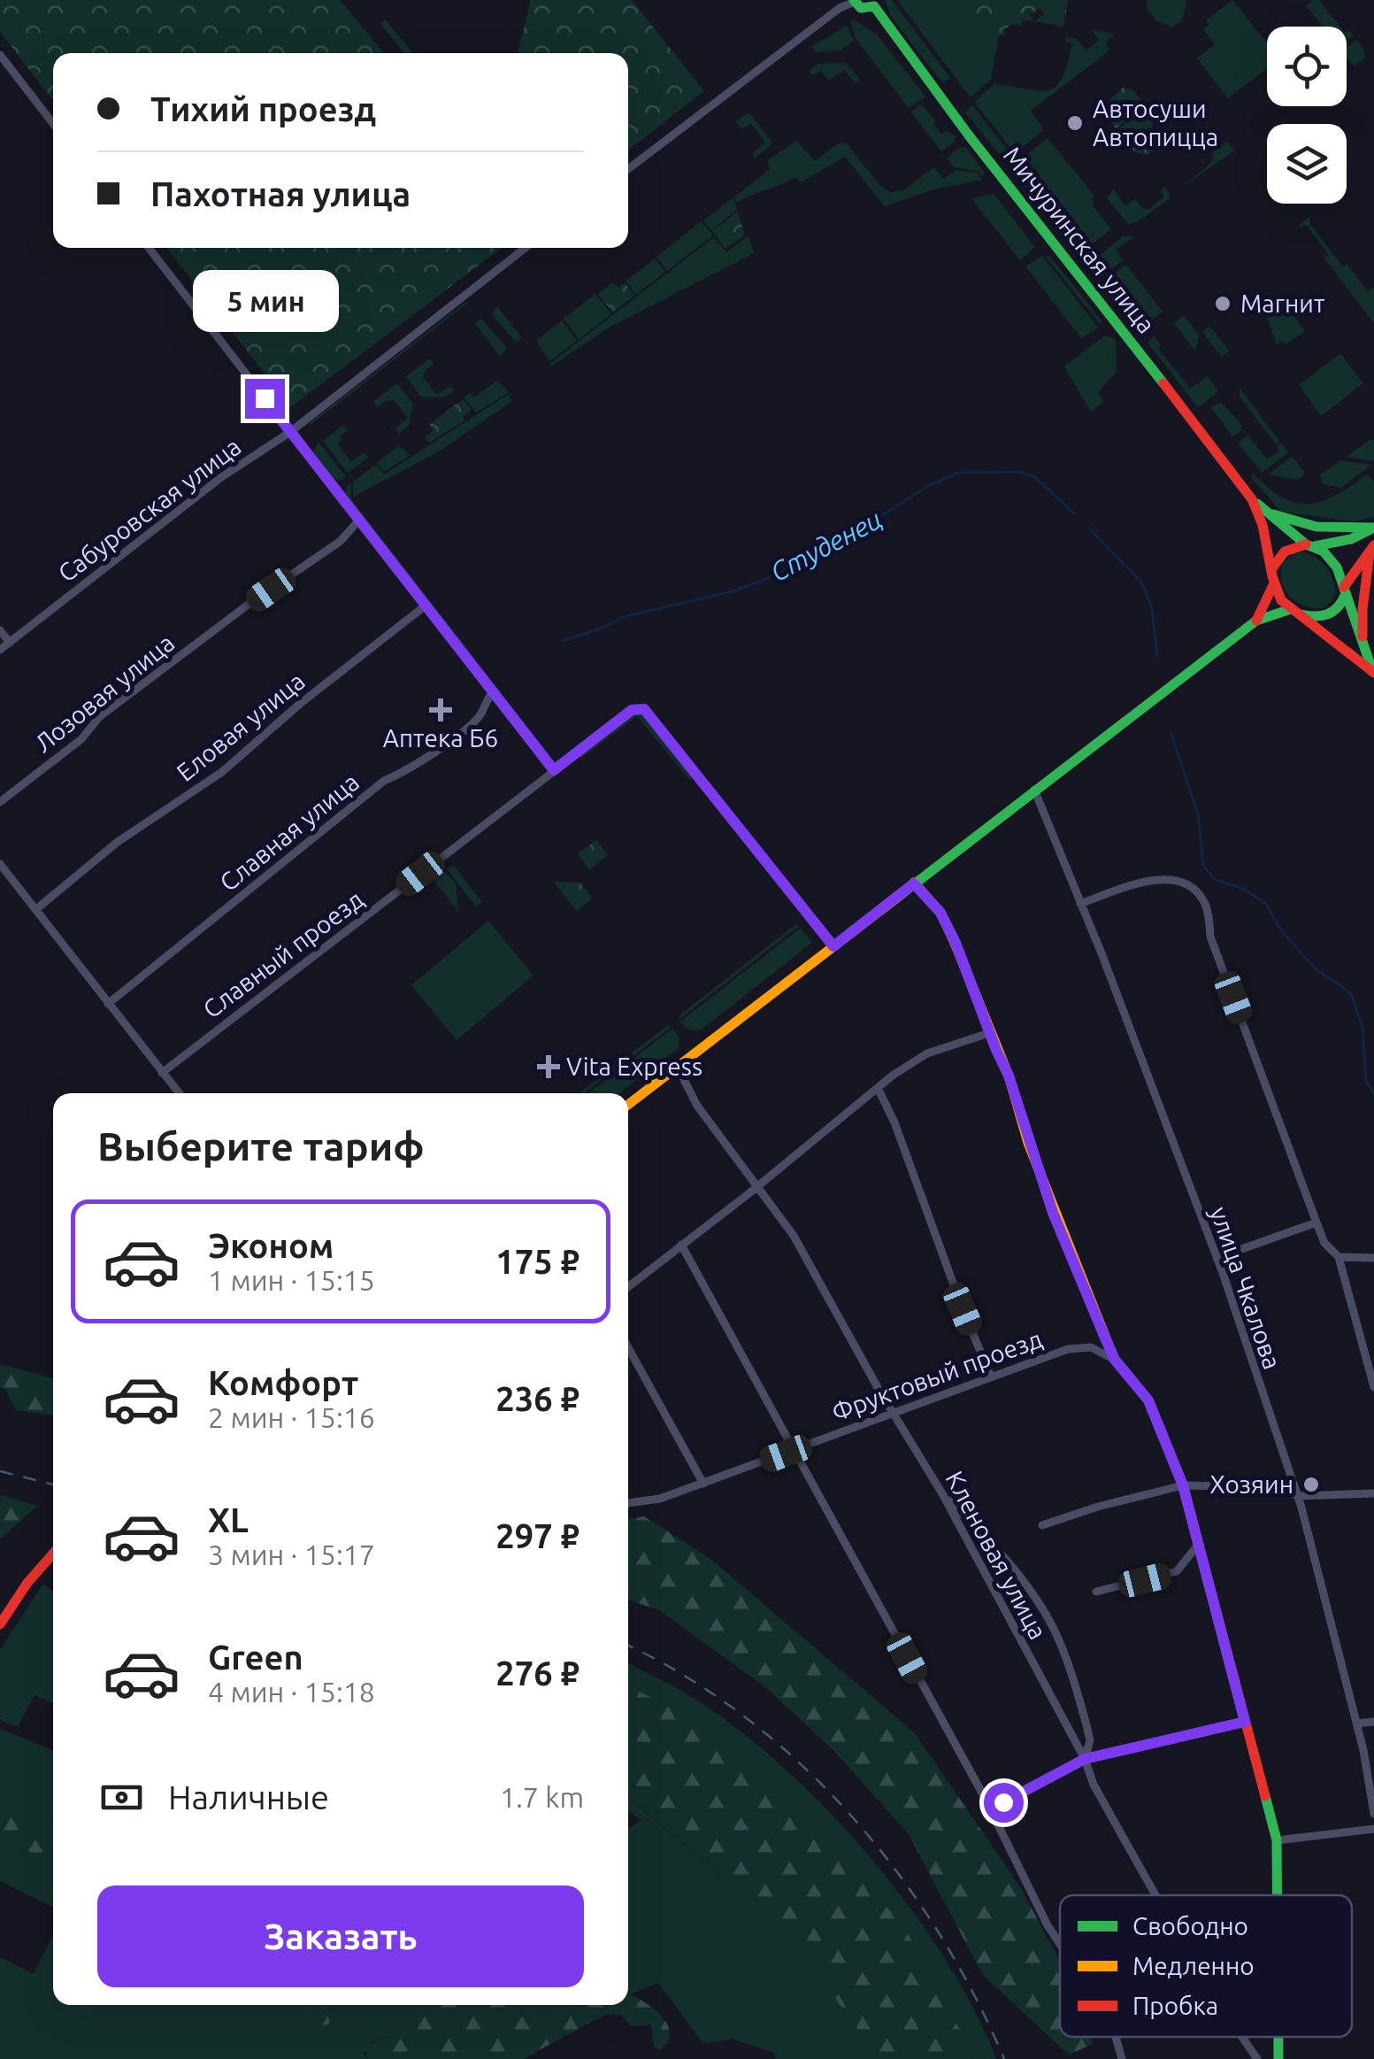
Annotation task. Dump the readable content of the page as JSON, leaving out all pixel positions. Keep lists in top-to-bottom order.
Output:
{
  "streets": {
    "main road": ["Мичуринская улица"],
    "street": [
      "Сабуровская улица",
      "Лозовая улица",
      "Еловая улица",
      "Славная улица",
      "Славный проезд",
      "улица Чкалова",
      "Фруктовый проезд",
      "Кленовая улица"
    ]
  },
  "crossings": [
    ["Фруктовый проезд", "Кленовая улица"]
  ],
  "water": ["Студенец"],
  "places": {
    "other": ["Автосуши Автопицца", "Магнит", "Хозяин"],
    "health": ["Аптека Б6", "Vita Express"]
  },
  "legend": ["Свободно", "Медленно", "Пробка"],
  "page": {
    "banner": ["Тихий проезд", "Пахотная улица"],
    "bubble": "5 мин",
    "heading": "Выберите тариф",
    "list": [
      {
        "name": "Эконом",
        "note": "1 мин · 15:15",
        "value": "175 ₽"
      },
      {
        "name": "Комфорт",
        "note": "2 мин · 15:16",
        "value": "236 ₽"
      },
      {
        "name": "XL",
        "note": "3 мин · 15:17",
        "value": "297 ₽"
      },
      {
        "name": "Green",
        "note": "4 мин · 15:18",
        "value": "276 ₽"
      }
    ],
    "pay": ["Наличные", "1.7 km"],
    "buttons": "Заказать"
  }
}
